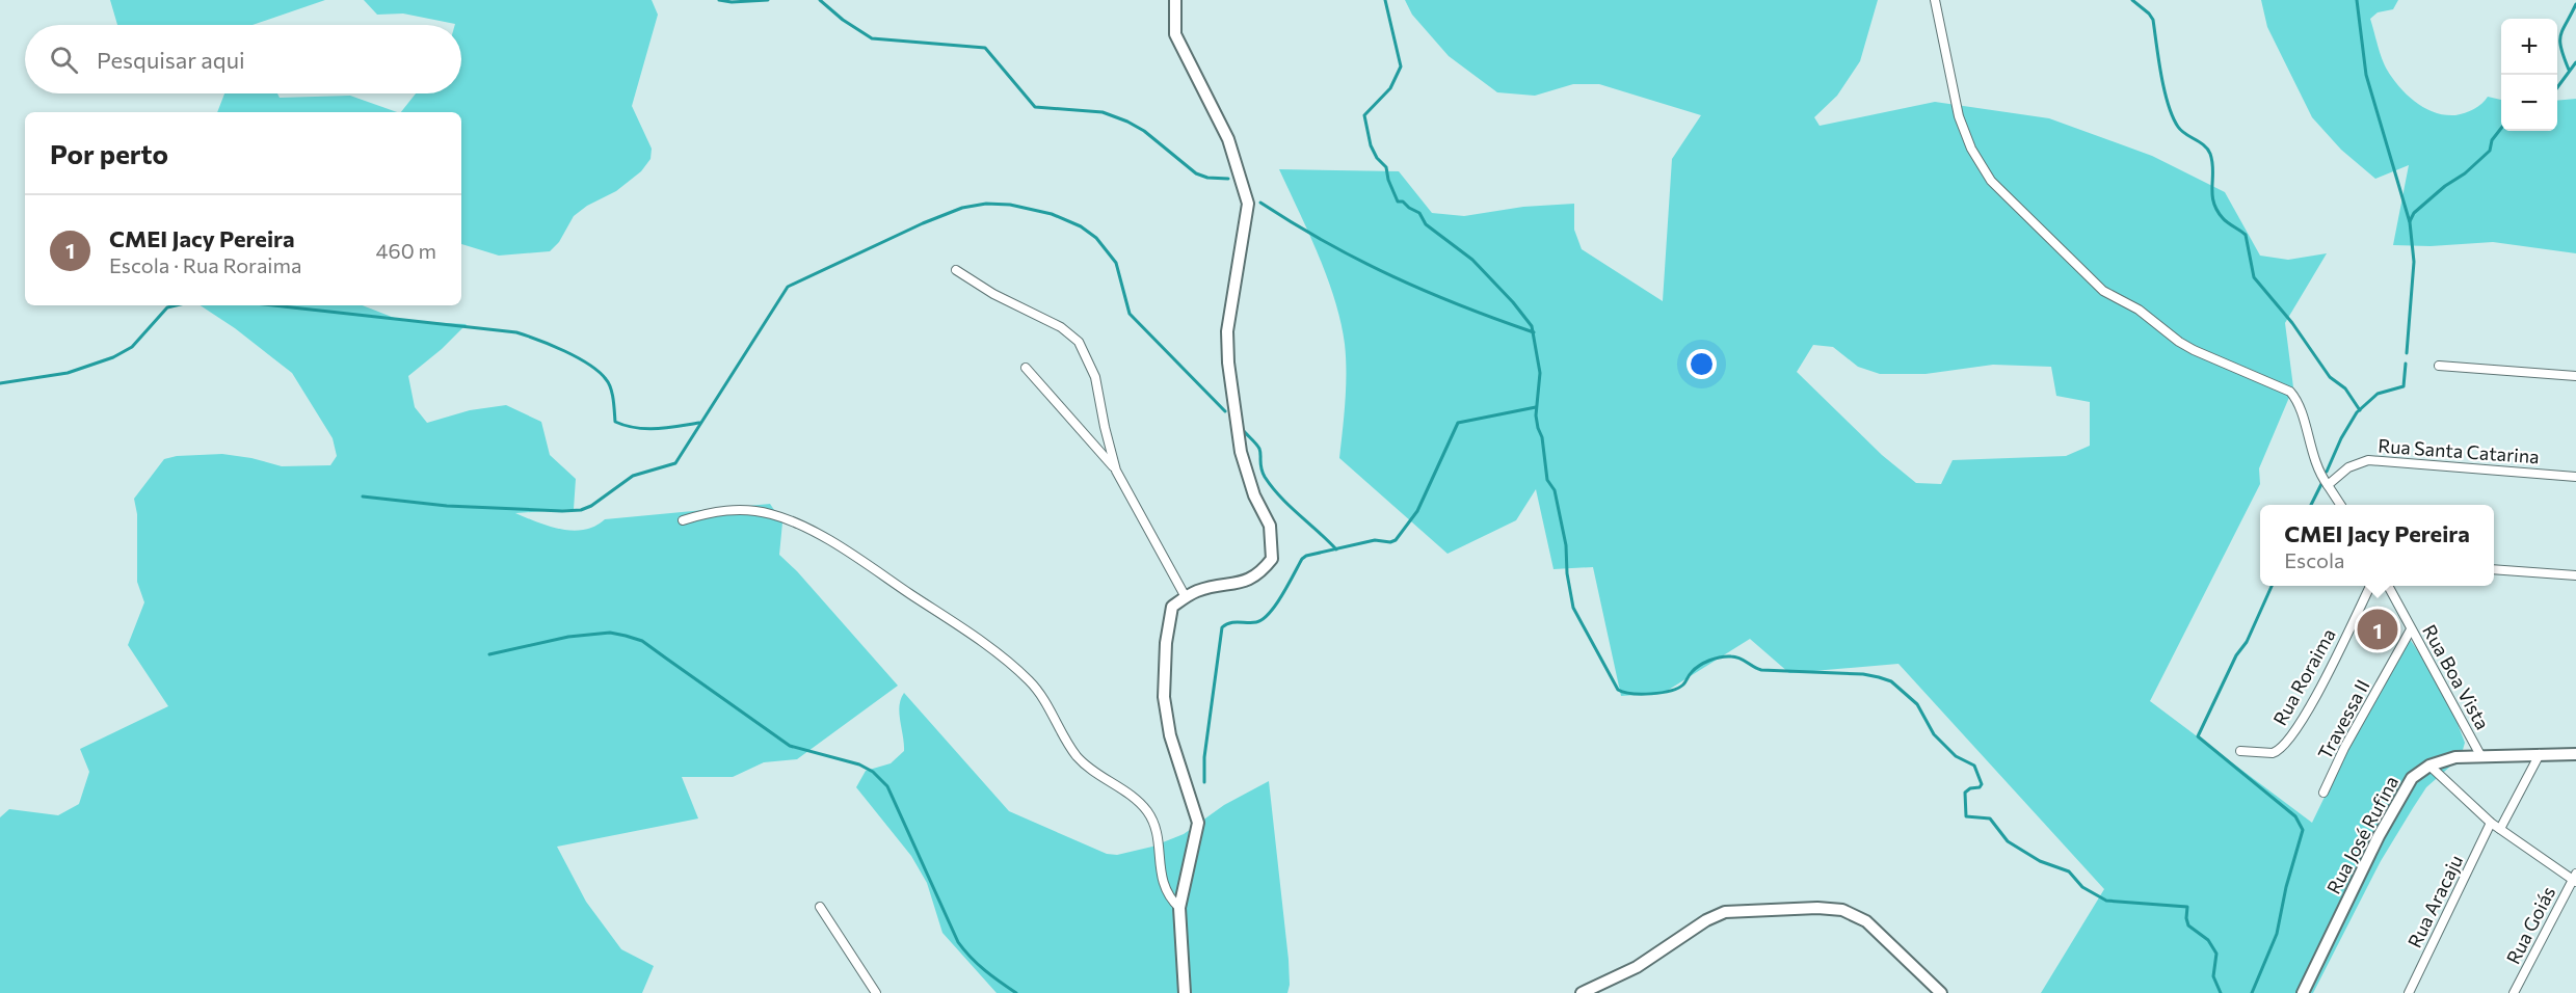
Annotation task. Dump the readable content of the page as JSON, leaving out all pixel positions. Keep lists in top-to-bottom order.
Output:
{
  "streets": {
    "street": [
      "Rua Santa Catarina",
      "Rua Roraima",
      "Rua Boa Vista",
      "Travessa II",
      "Rua José Rufina",
      "Rua Aracaju",
      "Rua Goiás"
    ]
  },
  "crossings": [
    ["Rua Boa Vista", "Travessa II"],
    ["Rua Boa Vista", "Rua José Rufina"]
  ],
  "page": {
    "map_buttons": ["+", "−"],
    "search": "Pesquisar aqui",
    "heading": "Por perto",
    "list": [
      {
        "mark": "1",
        "name": "CMEI Jacy Pereira",
        "note": "Escola · Rua Roraima",
        "value": "460 m"
      }
    ],
    "popup": ["CMEI Jacy Pereira", "Escola"],
    "pins": "1"
  }
}
